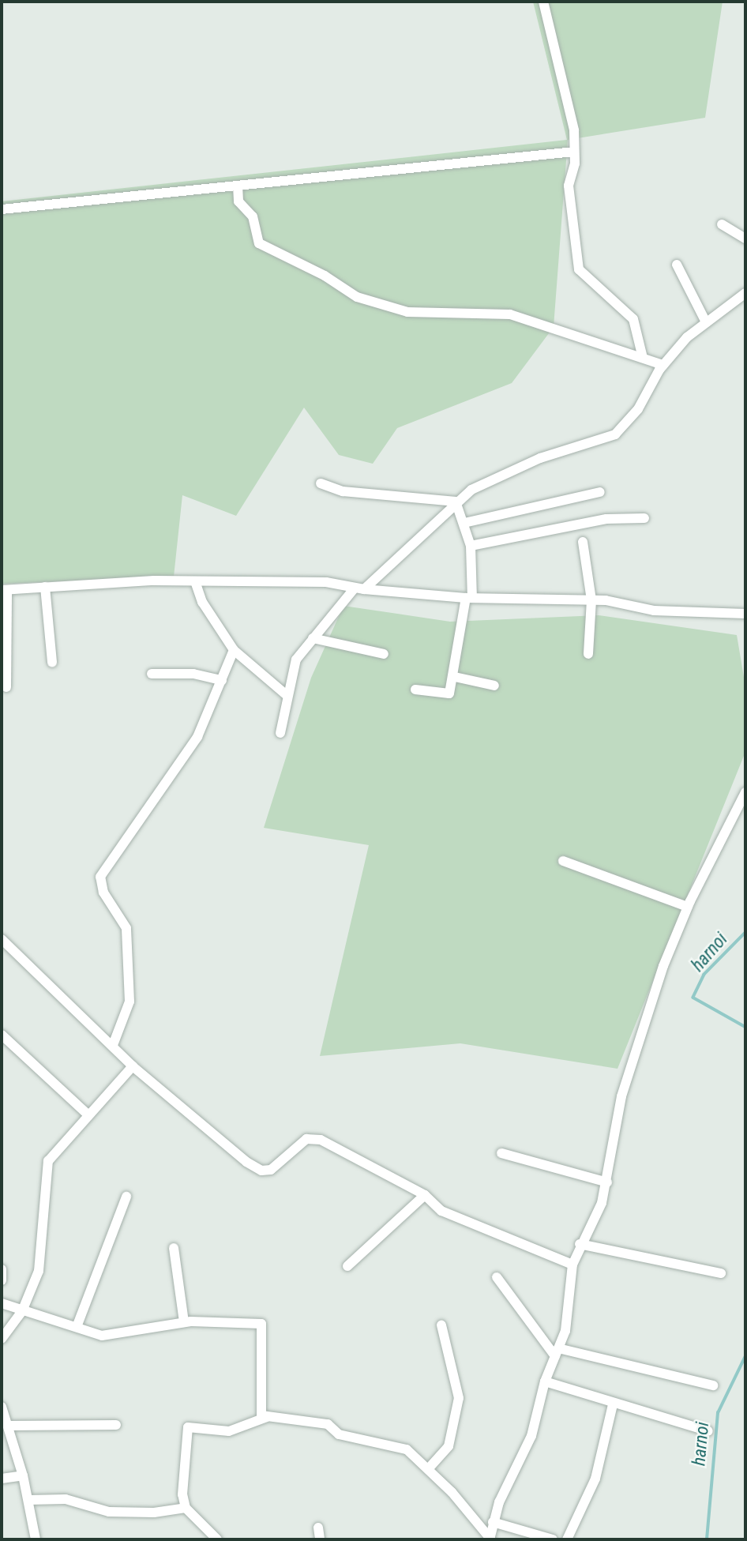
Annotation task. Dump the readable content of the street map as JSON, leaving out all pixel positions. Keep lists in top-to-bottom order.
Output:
{
  "water": ["harnoi"]
}
